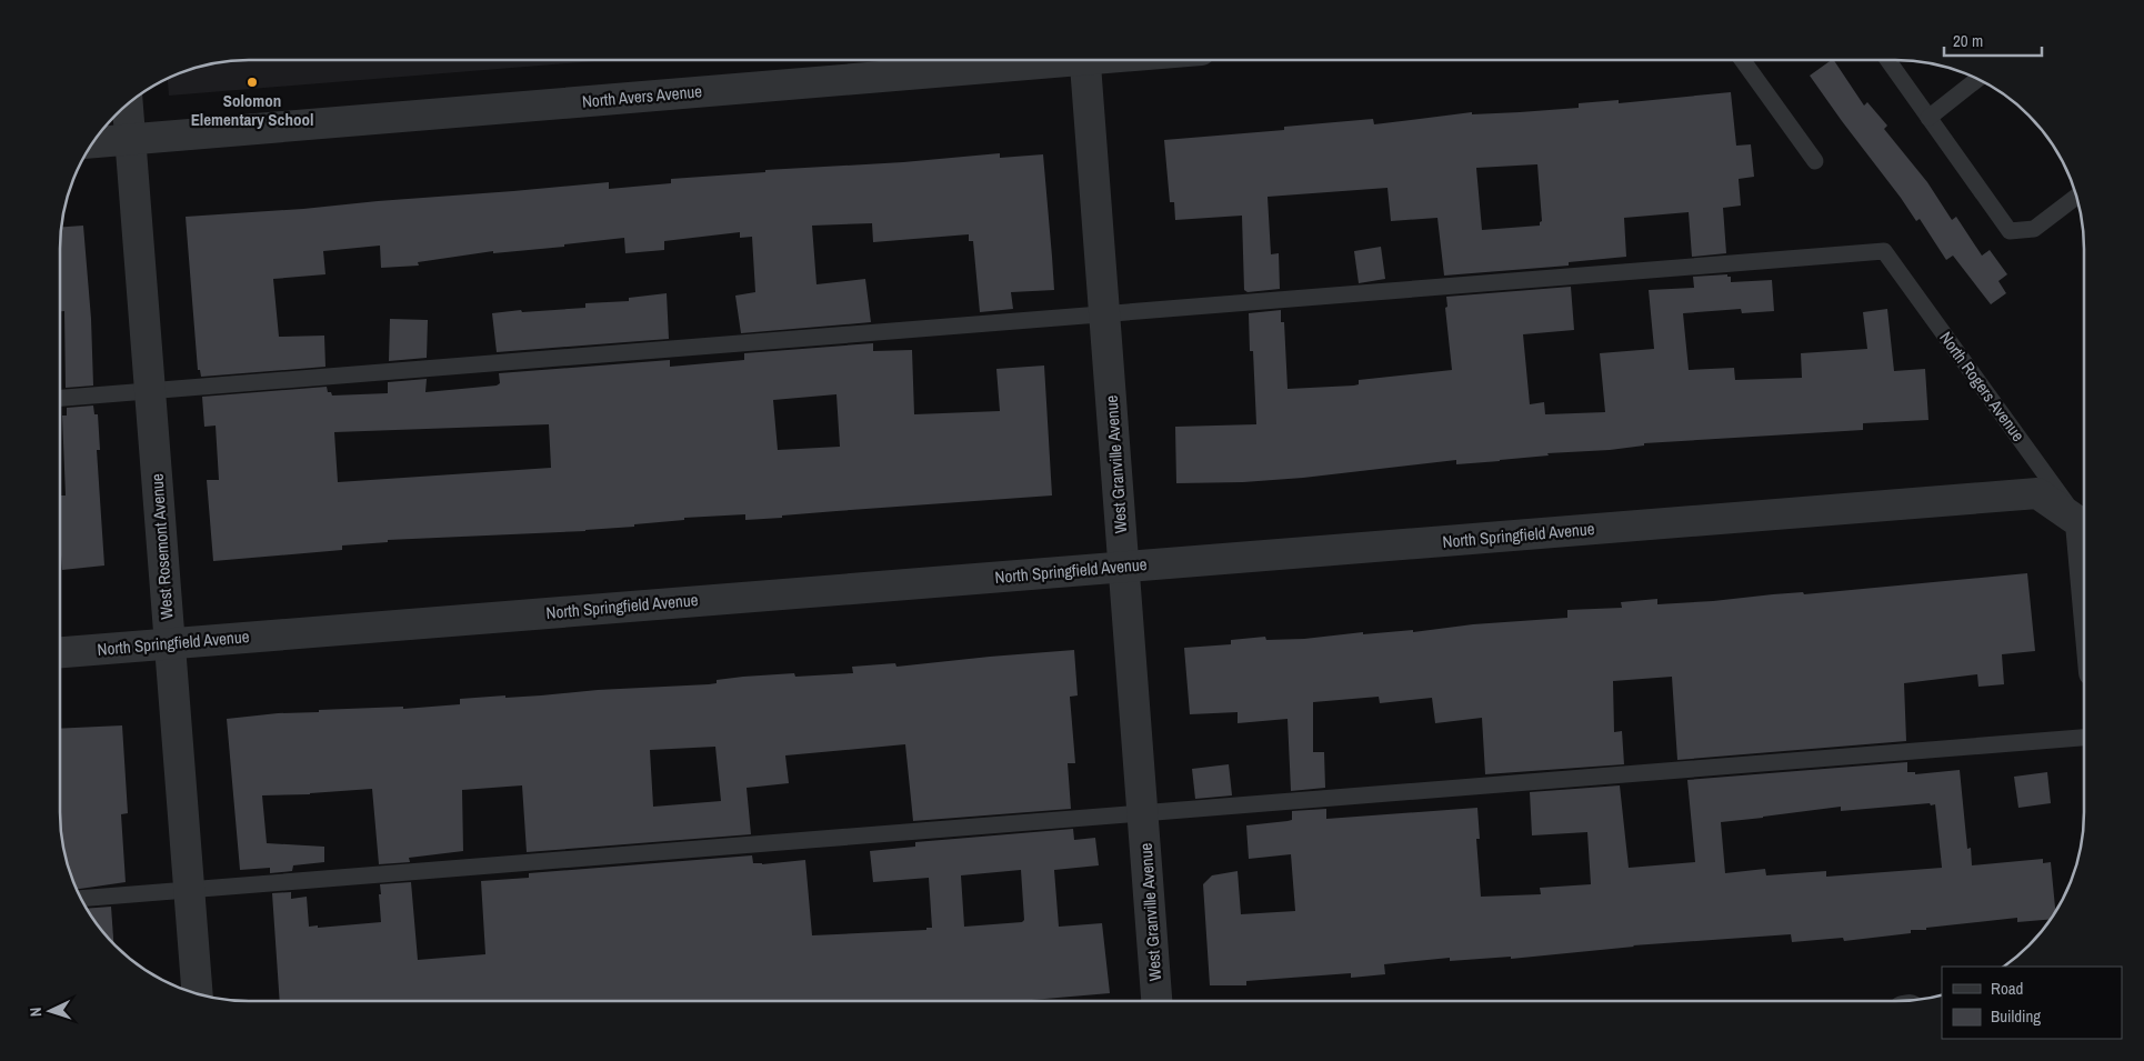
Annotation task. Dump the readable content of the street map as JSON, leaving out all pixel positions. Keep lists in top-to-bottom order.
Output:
{
  "streets": {
    "street": [
      "North Avers Avenue",
      "West Granville Avenue",
      "North Springfield Avenue",
      "West Rosemont Avenue"
    ],
    "lane": ["North Rogers Avenue"]
  },
  "crossings": [
    ["North Avers Avenue", "West Rosemont Avenue"],
    ["North Rogers Avenue", "West Granville Avenue"],
    ["North Rogers Avenue", "North Springfield Avenue"],
    ["West Granville Avenue", "North Springfield Avenue"],
    ["North Springfield Avenue", "West Rosemont Avenue"]
  ],
  "places": ["Solomon Elementary School"],
  "legend": ["Road", "Building"],
  "scale_bar": "20 m",
  "north": "left"
}
